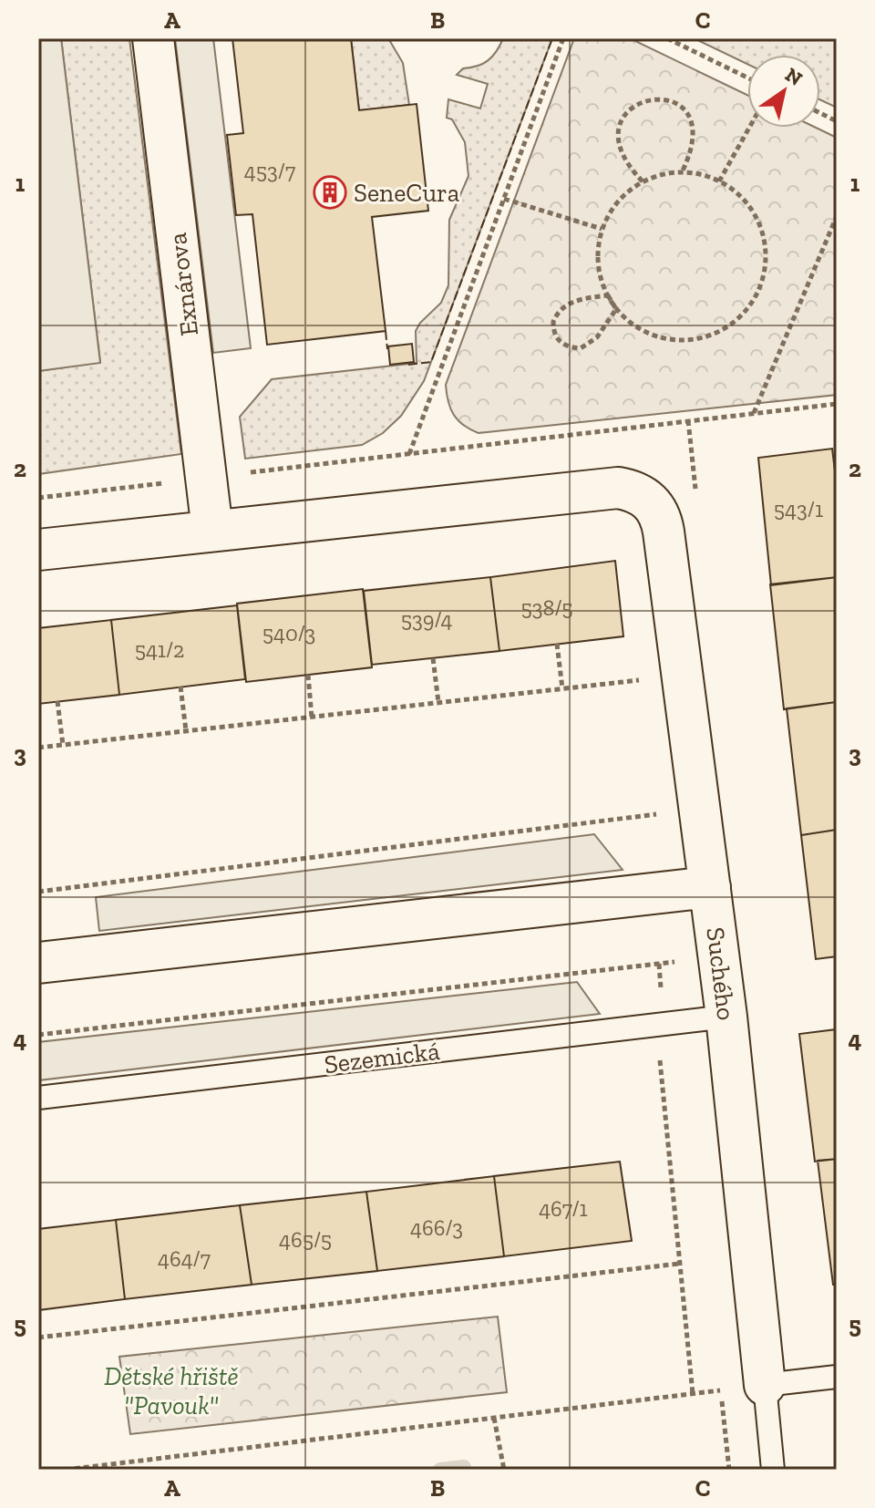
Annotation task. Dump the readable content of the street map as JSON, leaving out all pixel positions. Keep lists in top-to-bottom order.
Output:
{
  "streets": {
    "street": ["Exnárova", "Suchého"],
    "lane": ["Sezemická"]
  },
  "crossings": [
    ["Exnárova", "Suchého"],
    ["Suchého", "Sezemická"]
  ],
  "parks": ["Dětské hřiště \"Pavouk\""],
  "places": {
    "building": ["SeneCura"]
  },
  "house_numbers": [
    "453/7",
    "543/1",
    "538/5",
    "539/4",
    "540/3",
    "541/2",
    "467/1",
    "466/3",
    "465/5",
    "464/7"
  ],
  "north": "top right",
  "grid": {
    "columns": ["A", "B", "C"],
    "rows": [
      "1",
      "2",
      "3",
      "4",
      "5"
    ]
  }
}
